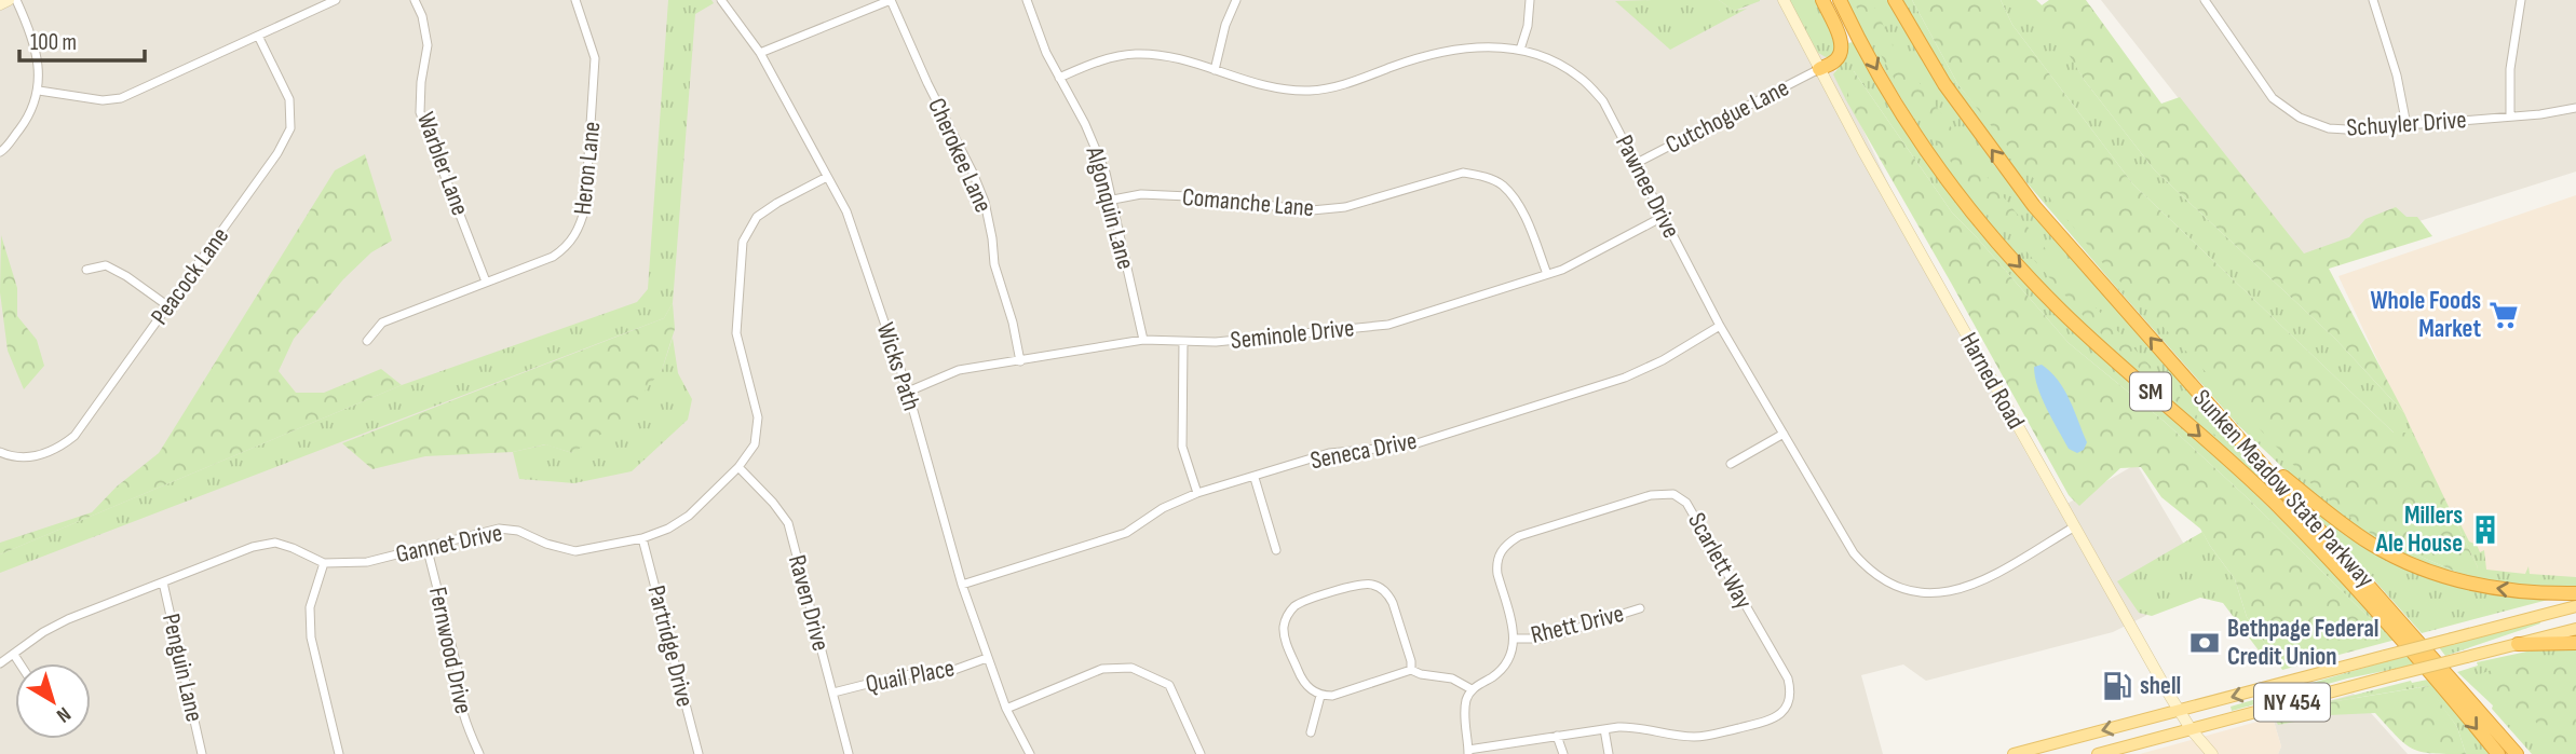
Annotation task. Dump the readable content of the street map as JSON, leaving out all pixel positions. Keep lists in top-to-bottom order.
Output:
{
  "streets": {
    "highway": ["SM", "Sunken Meadow State Parkway"],
    "main road": ["Harned Road", "NY 454"],
    "street": [
      "Cutchogue Lane",
      "Schuyler Drive",
      "Cherokee Lane",
      "Warbler Lane",
      "Heron Lane",
      "Pawnee Drive",
      "Comanche Lane",
      "Algonquin Lane",
      "Peacock Lane",
      "Seminole Drive",
      "Wicks Path",
      "Seneca Drive",
      "Gannet Drive",
      "Scarlett Way",
      "Raven Drive",
      "Rhett Drive",
      "Partridge Drive",
      "Fernwood Drive",
      "Penguin Lane",
      "Quail Place"
    ]
  },
  "crossings": [
    ["Cutchogue Lane", "Pawnee Drive"],
    ["Cutchogue Lane", "Harned Road"],
    ["Cherokee Lane", "Seminole Drive"],
    ["Warbler Lane", "Heron Lane"],
    ["Pawnee Drive", "Algonquin Lane"],
    ["Pawnee Drive", "Seminole Drive"],
    ["Pawnee Drive", "Harned Road"],
    ["Pawnee Drive", "Seneca Drive"],
    ["Comanche Lane", "Algonquin Lane"],
    ["Comanche Lane", "Seminole Drive"],
    ["Algonquin Lane", "Seminole Drive"],
    ["Seminole Drive", "Wicks Path"],
    ["Wicks Path", "Seneca Drive"],
    ["Wicks Path", "Gannet Drive"],
    ["Wicks Path", "Quail Place"],
    ["Harned Road", "NY 454"],
    ["Gannet Drive", "Raven Drive"],
    ["Gannet Drive", "Partridge Drive"],
    ["Gannet Drive", "Fernwood Drive"],
    ["Gannet Drive", "Penguin Lane"],
    ["Scarlett Way", "Rhett Drive"],
    ["Raven Drive", "Quail Place"]
  ],
  "places": {
    "supermarket": ["Whole Foods Market"],
    "building": ["Millers Ale House"],
    "bank": ["Bethpage Federal Credit Union"],
    "fuel station": ["shell"]
  },
  "scale_bar": "100 m",
  "north": "bottom right"
}
